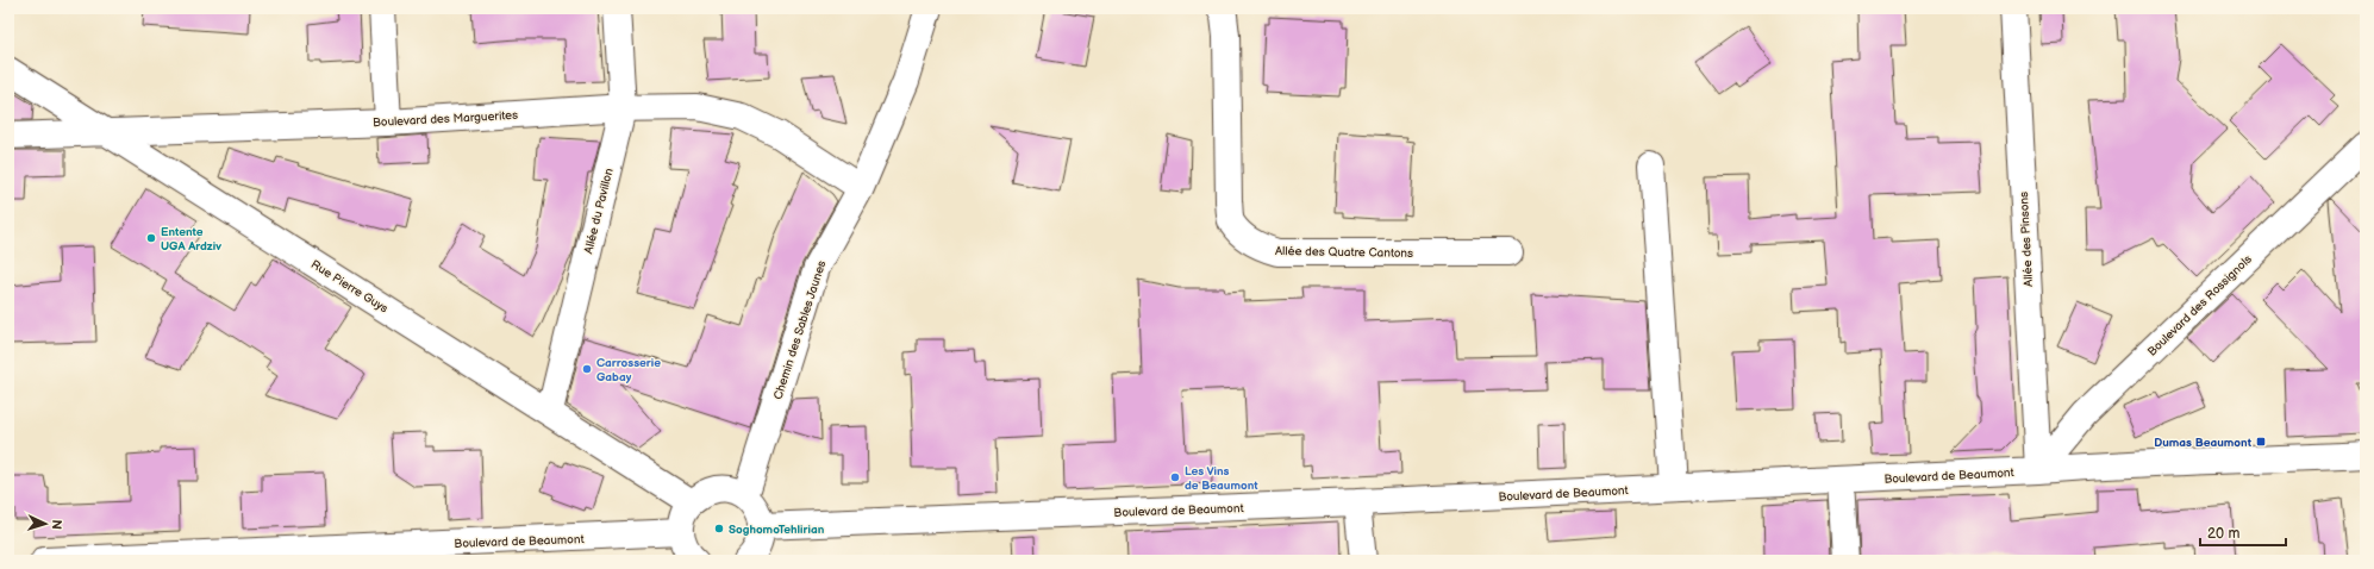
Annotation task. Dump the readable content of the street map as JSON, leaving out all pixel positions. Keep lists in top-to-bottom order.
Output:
{
  "streets": {
    "street": [
      "Boulevard des Marguerites",
      "Allée du Pavillon",
      "Allée des Pinsons",
      "Allée des Quatre Cantons",
      "Rue Pierre Guys",
      "Boulevard des Rossignols",
      "Chemin des Sables Jaunes",
      "Boulevard de Beaumont"
    ]
  },
  "crossings": [
    ["Boulevard des Marguerites", "Allée du Pavillon"],
    ["Boulevard des Marguerites", "Rue Pierre Guys"],
    ["Boulevard des Marguerites", "Chemin des Sables Jaunes"],
    ["Allée du Pavillon", "Rue Pierre Guys"],
    ["Allée des Pinsons", "Boulevard des Rossignols"],
    ["Allée des Pinsons", "Boulevard de Beaumont"],
    ["Boulevard des Rossignols", "Boulevard de Beaumont"]
  ],
  "places": {
    "other": [
      "Entente UGA Ardziv",
      "Carrosserie Gabay",
      "Les Vins de Beaumont",
      "SoghomoTehlirian"
    ],
    "transit": ["Dumas Beaumont"]
  },
  "scale_bar": "20 m",
  "north": "right"
}
